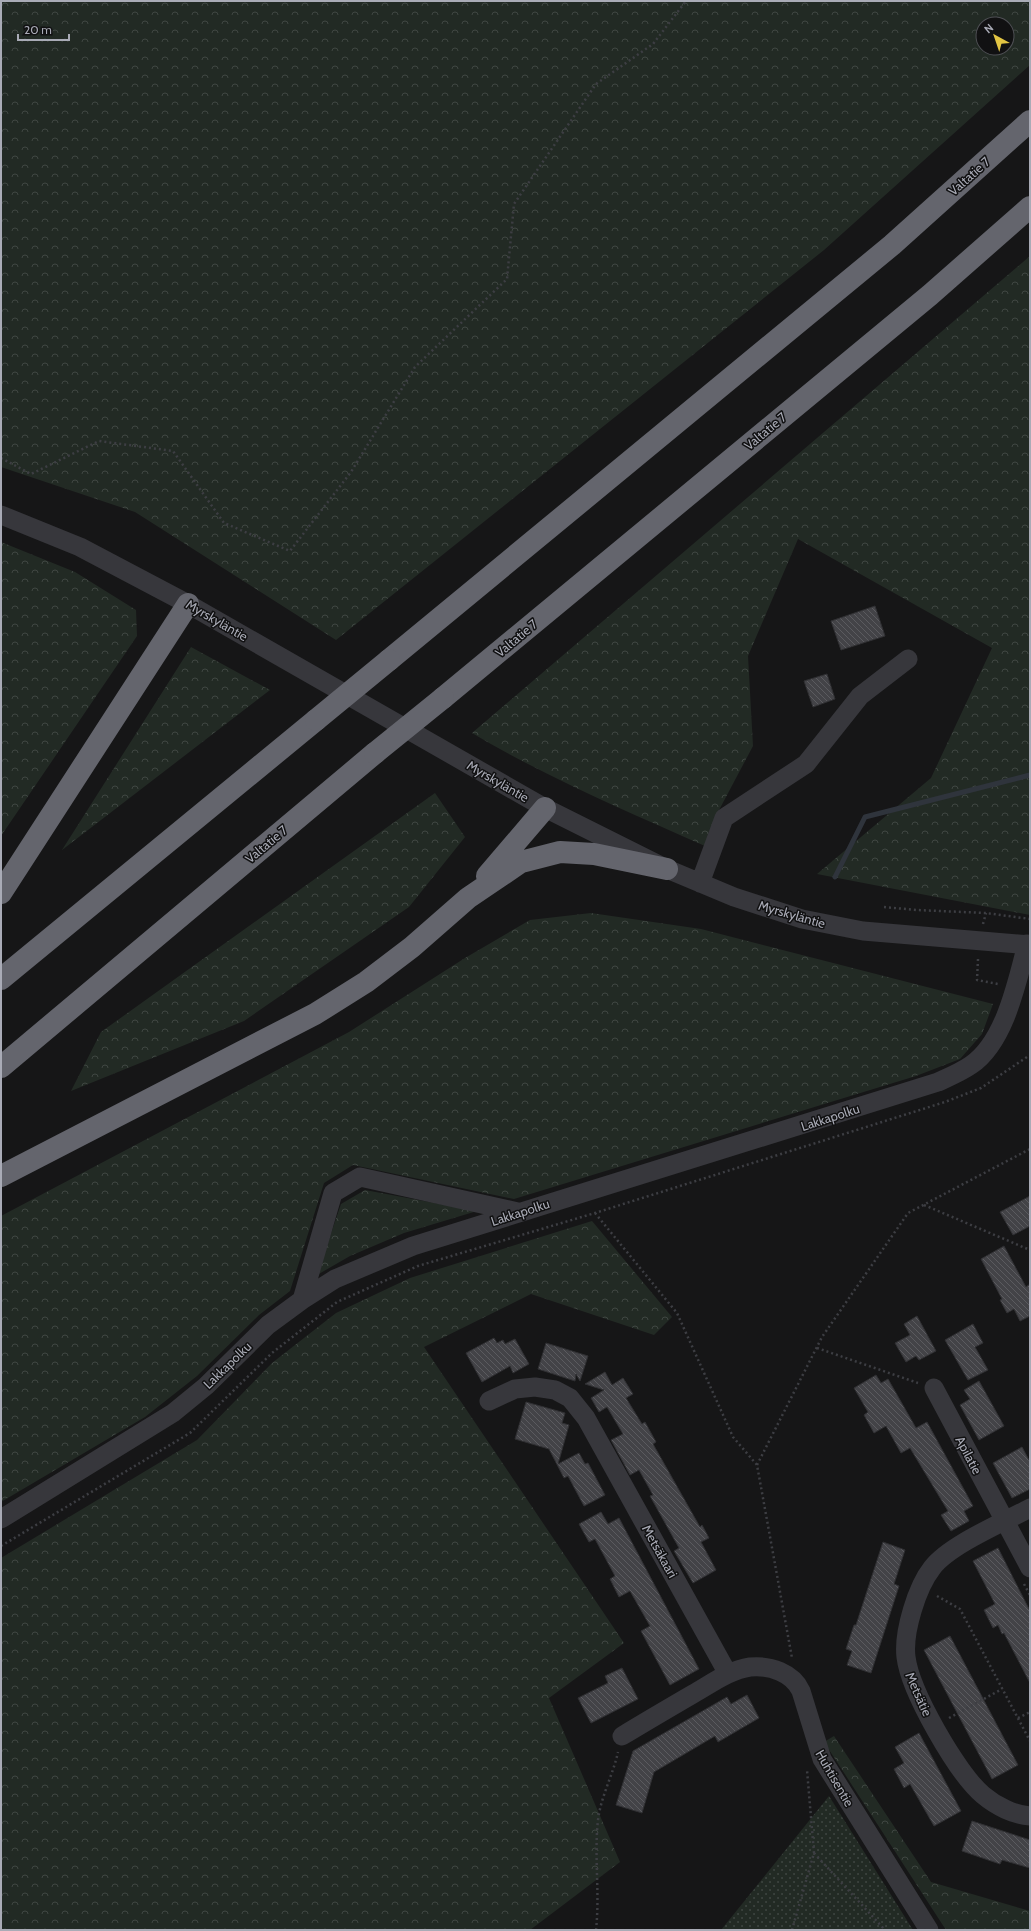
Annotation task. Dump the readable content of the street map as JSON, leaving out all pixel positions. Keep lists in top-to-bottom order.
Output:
{
  "streets": {
    "highway": ["Valtatie 7"],
    "street": [
      "Myrskyläntie",
      "Lakkapolku",
      "Apilatie",
      "Metsäkaari",
      "Metsätie",
      "Huhtisentie"
    ]
  },
  "crossings": [
    ["Myrskyläntie", "Lakkapolku"],
    ["Apilatie", "Metsätie"],
    ["Metsäkaari", "Huhtisentie"]
  ],
  "scale_bar": "20 m",
  "north": "top left"
}
